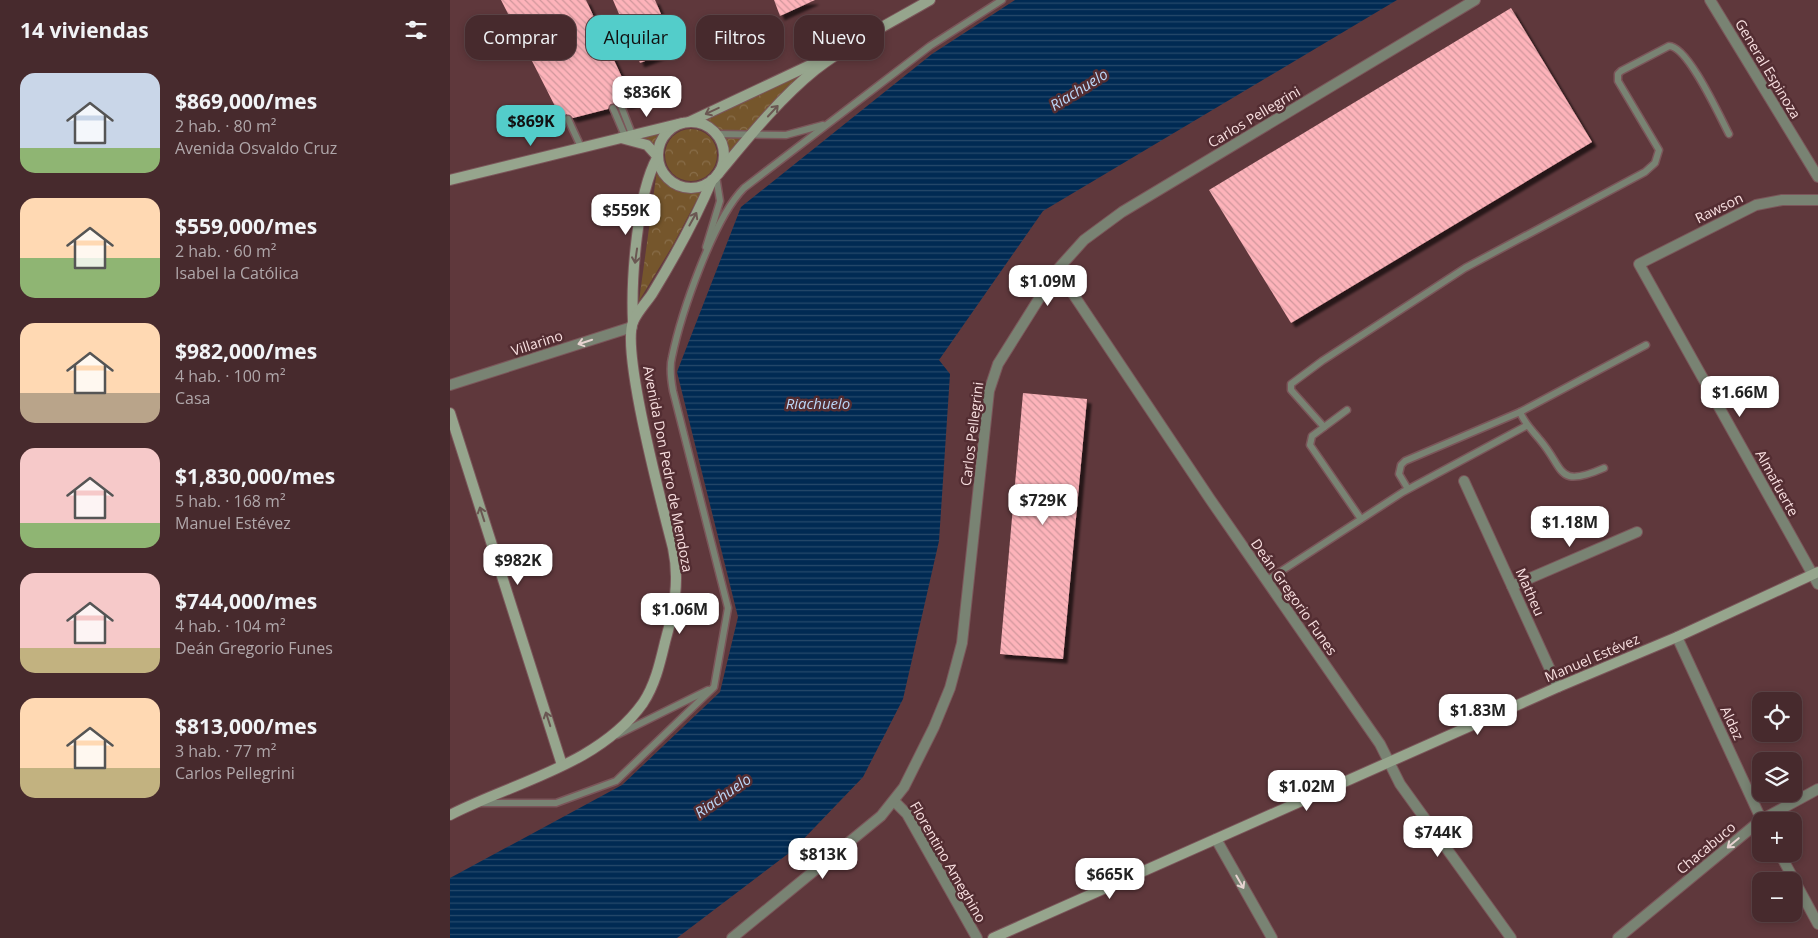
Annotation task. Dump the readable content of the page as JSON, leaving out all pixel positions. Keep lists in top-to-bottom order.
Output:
{
  "streets": {
    "main road": ["Avenida Don Pedro de Mendoza", "Manuel Estévez"],
    "street": [
      "General Espinoza",
      "Carlos Pellegrini",
      "Rawson",
      "Villarino",
      "Almafuerte",
      "Matheu",
      "Deán Gregorio Funes",
      "Aldaz",
      "Chacabuco",
      "Florentino Ameghino"
    ]
  },
  "crossings": [
    ["Carlos Pellegrini", "Deán Gregorio Funes"],
    ["Carlos Pellegrini", "Florentino Ameghino"],
    ["Rawson", "Almafuerte"],
    ["Villarino", "Avenida Don Pedro de Mendoza"],
    ["Almafuerte", "Manuel Estévez"],
    ["Matheu", "Manuel Estévez"],
    ["Deán Gregorio Funes", "Manuel Estévez"],
    ["Manuel Estévez", "Aldaz"]
  ],
  "one_way": ["Villarino", "Chacabuco"],
  "water": ["Riachuelo"],
  "page": {
    "heading": "14 viviendas",
    "chip": [
      "Comprar",
      "Alquilar",
      "Filtros",
      "Nuevo"
    ],
    "list": [
      {
        "name": "$869,000/mes",
        "note": "2 hab. · 80 m² · Avenida Osvaldo Cruz"
      },
      {
        "name": "$559,000/mes",
        "note": "2 hab. · 60 m² · Isabel la Católica"
      },
      {
        "name": "$982,000/mes",
        "note": "4 hab. · 100 m² · Casa"
      },
      {
        "name": "$1,830,000/mes",
        "note": "5 hab. · 168 m² · Manuel Estévez"
      },
      {
        "name": "$744,000/mes",
        "note": "4 hab. · 104 m² · Deán Gregorio Funes"
      },
      {
        "name": "$813,000/mes",
        "note": "3 hab. · 77 m² · Carlos Pellegrini"
      }
    ],
    "price": [
      "$836K",
      "$869K",
      "$559K",
      "$1.09M",
      "$1.66M",
      "$729K",
      "$1.18M",
      "$982K",
      "$1.06M",
      "$1.83M",
      "$1.02M",
      "$744K",
      "$813K",
      "$665K"
    ],
    "map_buttons": ["+", "−"]
  }
}
